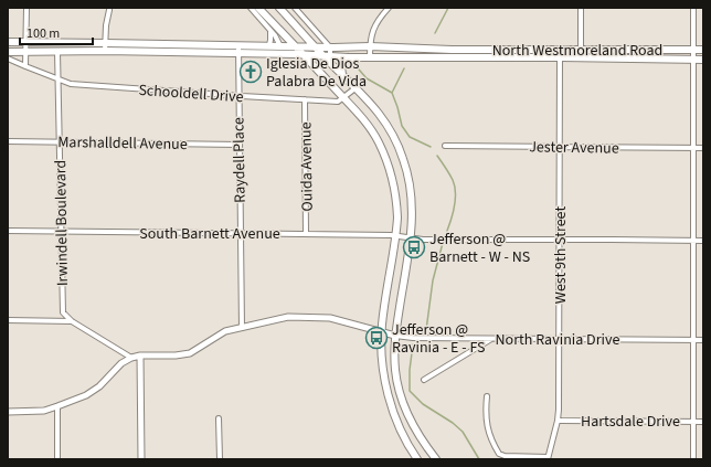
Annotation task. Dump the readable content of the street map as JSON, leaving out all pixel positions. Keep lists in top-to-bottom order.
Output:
{
  "streets": {
    "main road": ["North Westmoreland Road"],
    "street": [
      "Schooldell Drive",
      "Marshalldell Avenue",
      "Jester Avenue",
      "Raydell Place",
      "Ouida Avenue",
      "Irwindell Boulevard",
      "South Barnett Avenue",
      "West 9th Street",
      "North Ravinia Drive",
      "Hartsdale Drive"
    ]
  },
  "crossings": [
    ["North Westmoreland Road", "West 9th Street"],
    ["Schooldell Drive", "Raydell Place"],
    ["Schooldell Drive", "Ouida Avenue"],
    ["Schooldell Drive", "Irwindell Boulevard"],
    ["Marshalldell Avenue", "Raydell Place"],
    ["Marshalldell Avenue", "Irwindell Boulevard"],
    ["Jester Avenue", "West 9th Street"],
    ["Raydell Place", "South Barnett Avenue"],
    ["Ouida Avenue", "South Barnett Avenue"],
    ["Irwindell Boulevard", "South Barnett Avenue"],
    ["South Barnett Avenue", "West 9th Street"],
    ["West 9th Street", "North Ravinia Drive"],
    ["West 9th Street", "Hartsdale Drive"]
  ],
  "places": {
    "church": ["Iglesia De Dios Palabra De Vida"],
    "bus stop": ["Jefferson @ Barnett - W - NS", "Jefferson @ Ravinia - E - FS"]
  },
  "scale_bar": "100 m"
}
